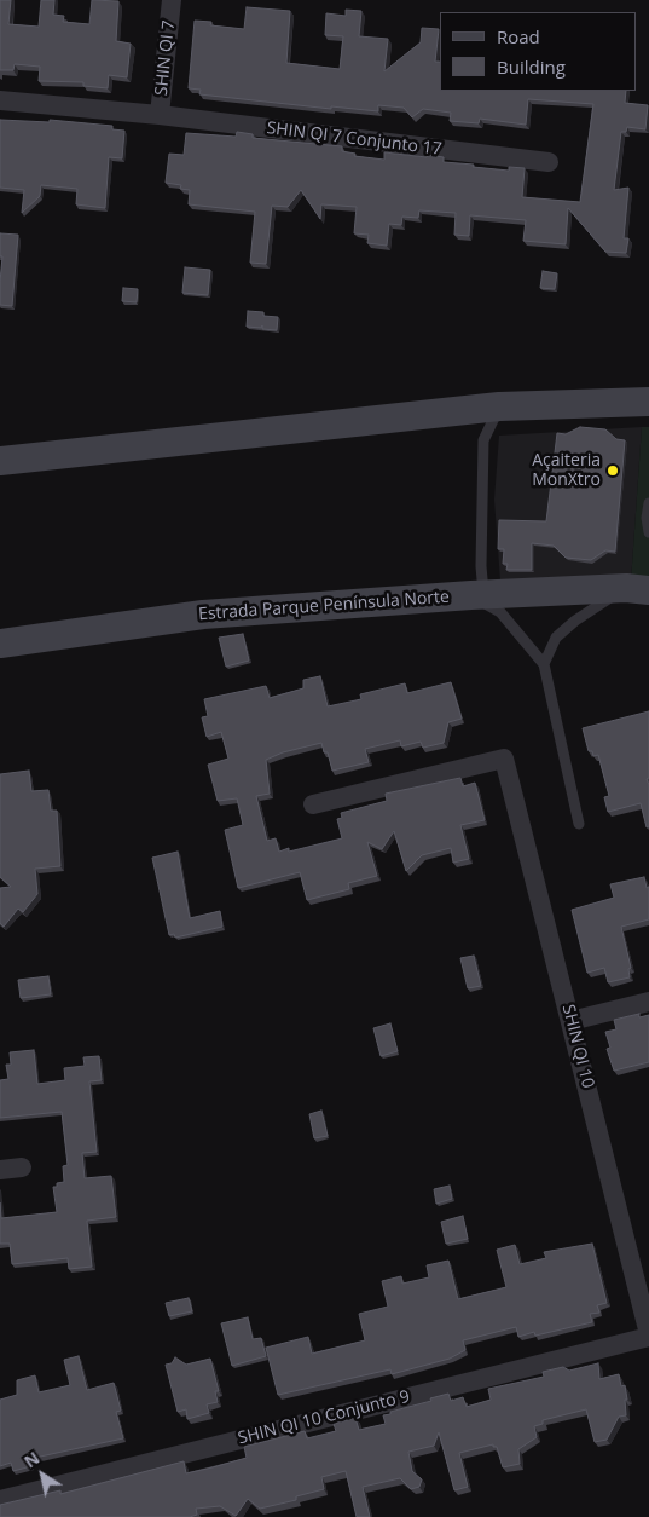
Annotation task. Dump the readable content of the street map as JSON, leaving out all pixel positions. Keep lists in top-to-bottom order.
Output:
{
  "streets": {
    "main road": ["Estrada Parque Península Norte"],
    "street": [
      "SHIN QI 7",
      "SHIN QI 7 Conjunto 17",
      "SHIN QI 10",
      "SHIN QI 10 Conjunto 9"
    ]
  },
  "crossings": [
    ["SHIN QI 7", "SHIN QI 7 Conjunto 17"],
    ["SHIN QI 10", "SHIN QI 10 Conjunto 9"]
  ],
  "places": ["Açaiteria MonXtro"],
  "legend": ["Road", "Building"],
  "north": "top left"
}
